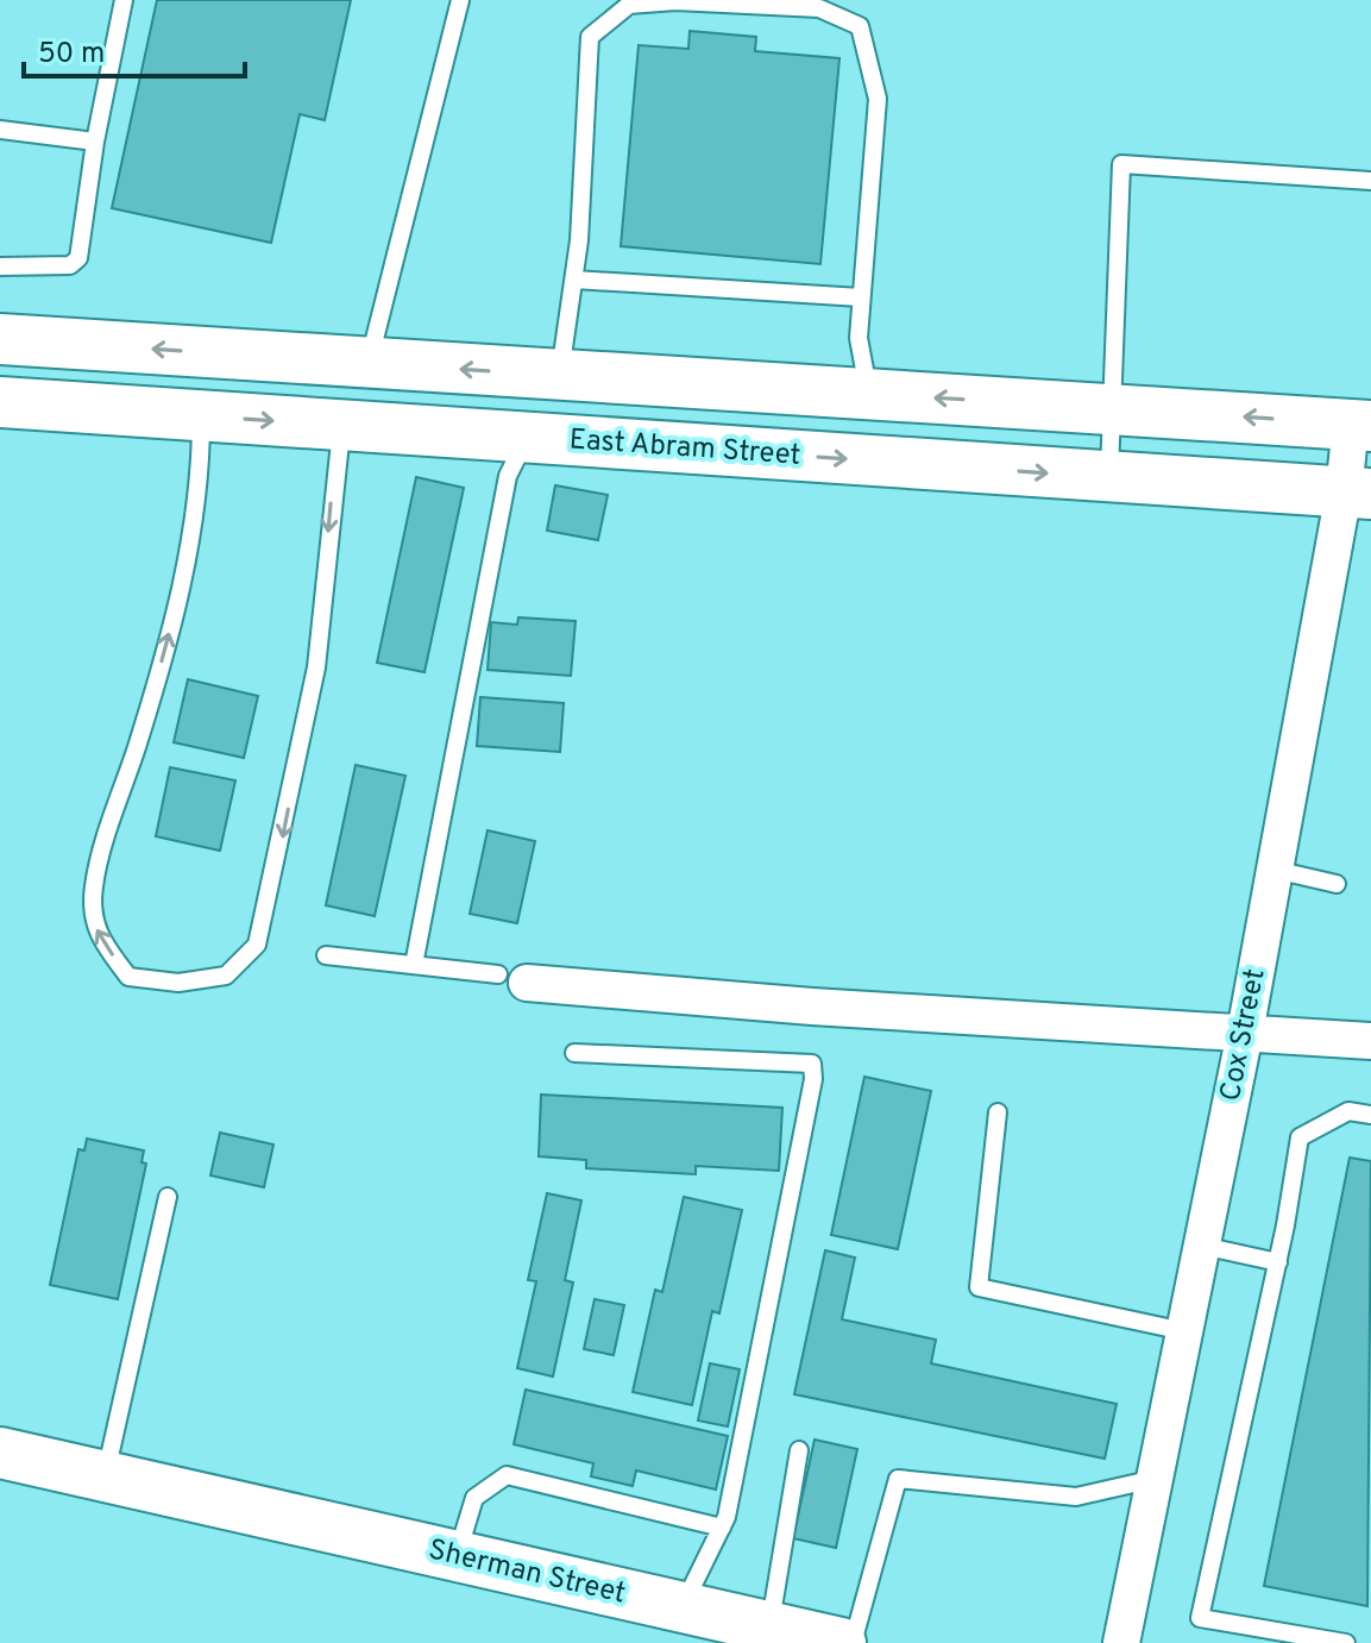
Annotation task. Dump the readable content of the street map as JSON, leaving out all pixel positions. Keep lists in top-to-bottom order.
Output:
{
  "streets": {
    "main road": ["East Abram Street", "Sherman Street"],
    "street": ["Cox Street"]
  },
  "crossings": [
    ["East Abram Street", "Cox Street"]
  ],
  "scale_bar": "50 m"
}
